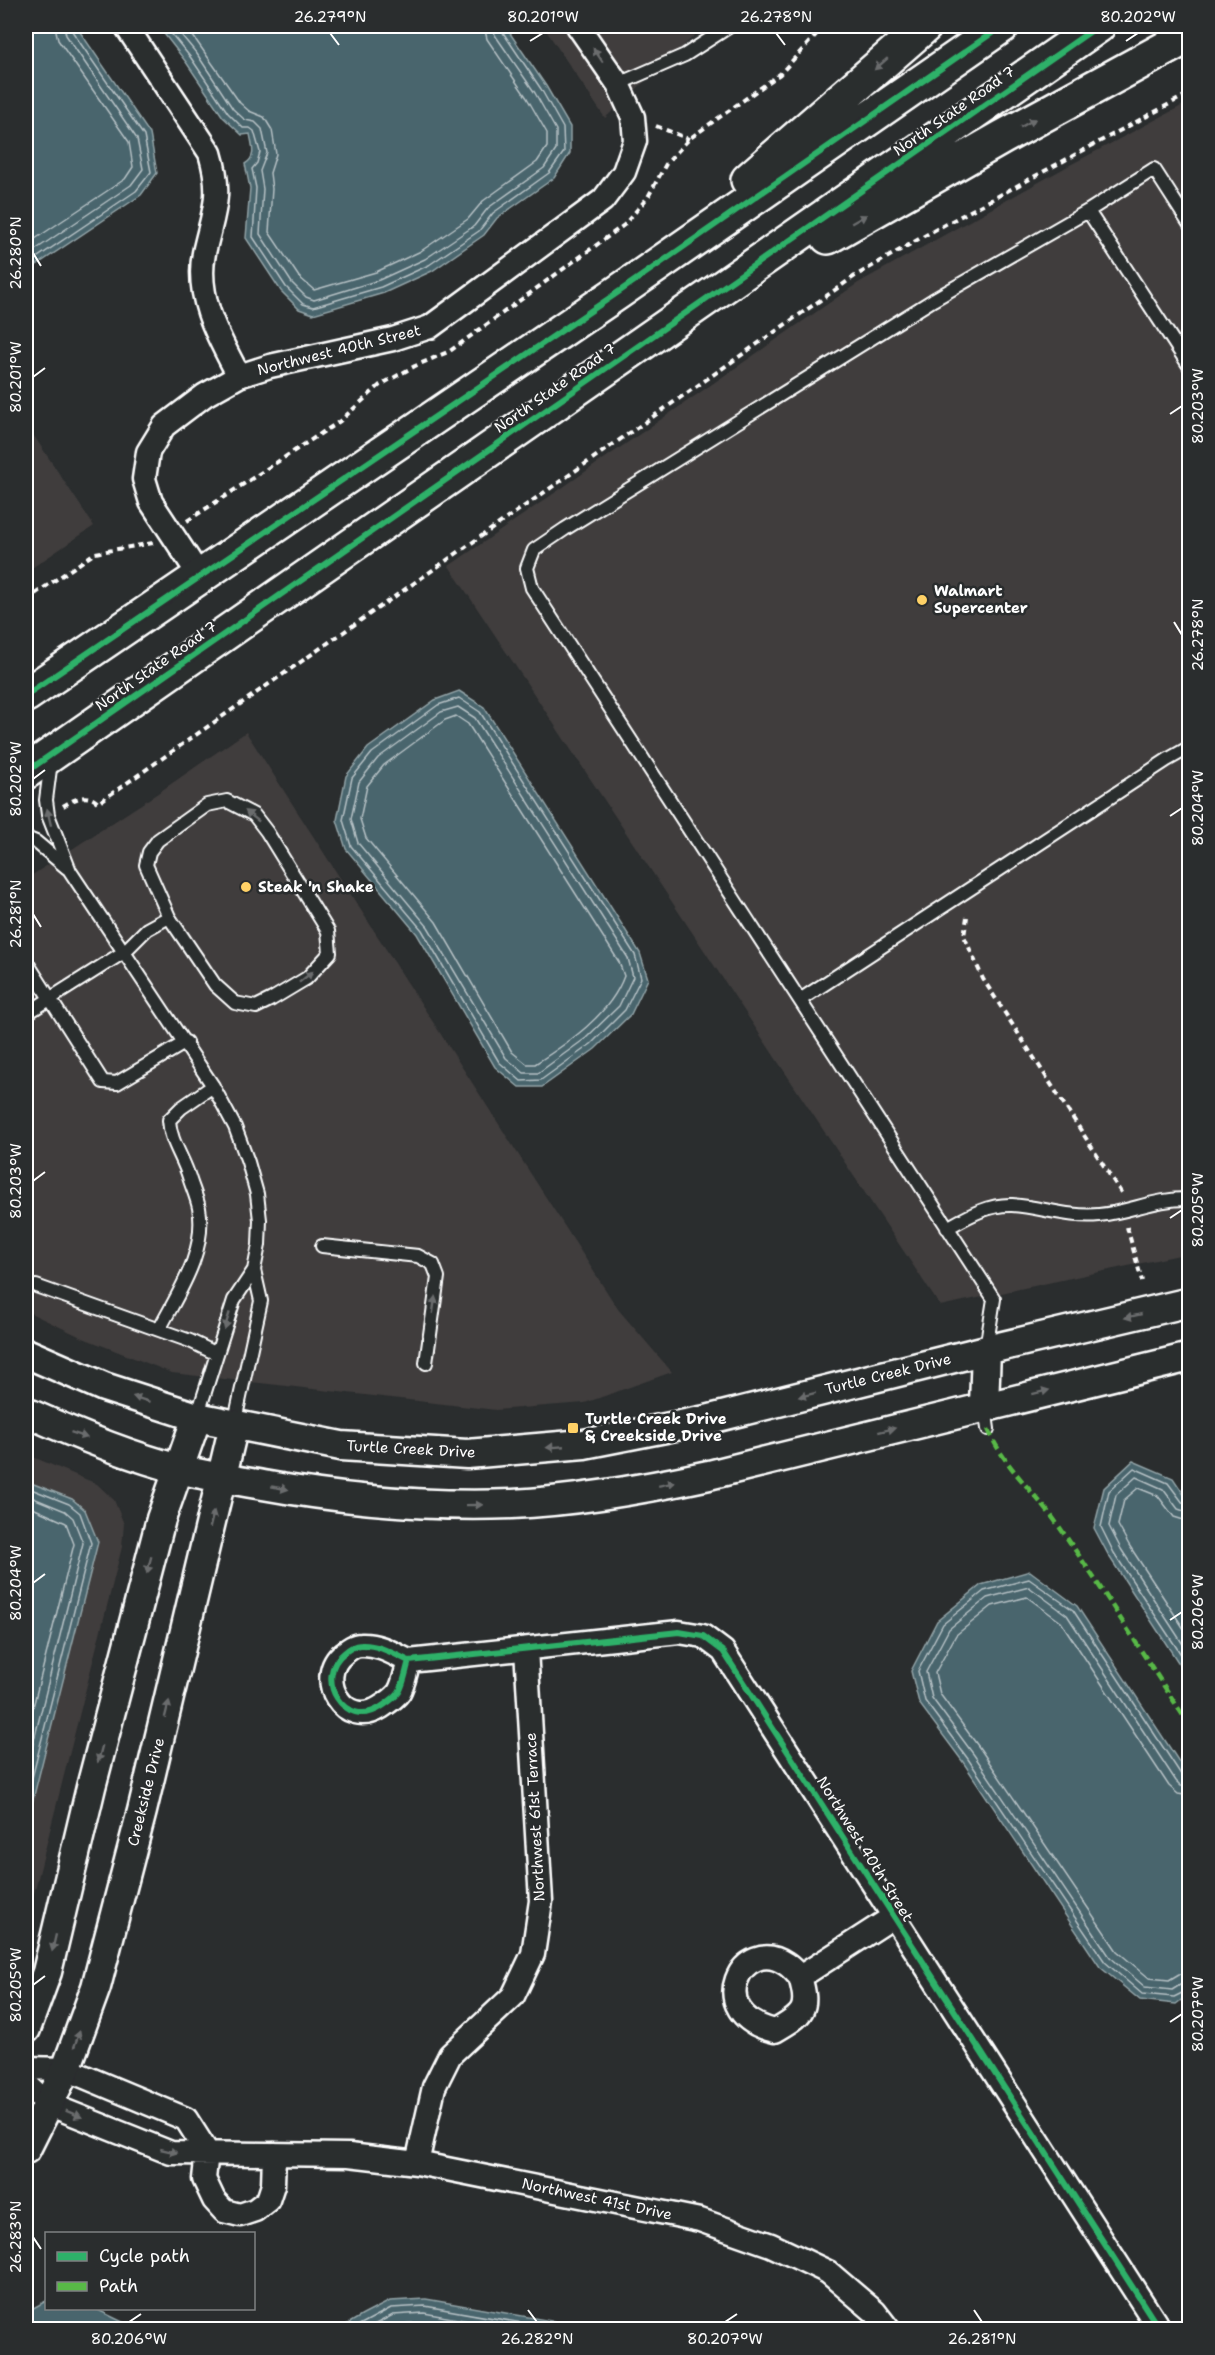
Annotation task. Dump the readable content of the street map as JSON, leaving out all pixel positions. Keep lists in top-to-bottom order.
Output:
{
  "streets": {
    "main road": ["North State Road 7"],
    "street": [
      "Northwest 40th Street",
      "Turtle Creek Drive",
      "Creekside Drive",
      "Northwest 61st Terrace",
      "Northwest 41st Drive"
    ]
  },
  "crossings": [
    ["Northwest 40th Street", "Northwest 61st Terrace"],
    ["Turtle Creek Drive", "Creekside Drive"],
    ["Creekside Drive", "Northwest 41st Drive"],
    ["Northwest 61st Terrace", "Northwest 41st Drive"]
  ],
  "places": {
    "other": ["Walmart Supercenter", "Steak 'n Shake"],
    "transit": ["Turtle Creek Drive & Creekside Drive"]
  },
  "legend": ["Cycle path", "Path"],
  "coordinates": [
    "26.279°N",
    "80.201°W",
    "26.278°N",
    "80.202°W",
    "26.280°N",
    "80.203°W",
    "80.204°W",
    "26.281°N",
    "80.205°W",
    "80.206°W",
    "80.207°W",
    "26.283°N",
    "26.282°N"
  ]
}
